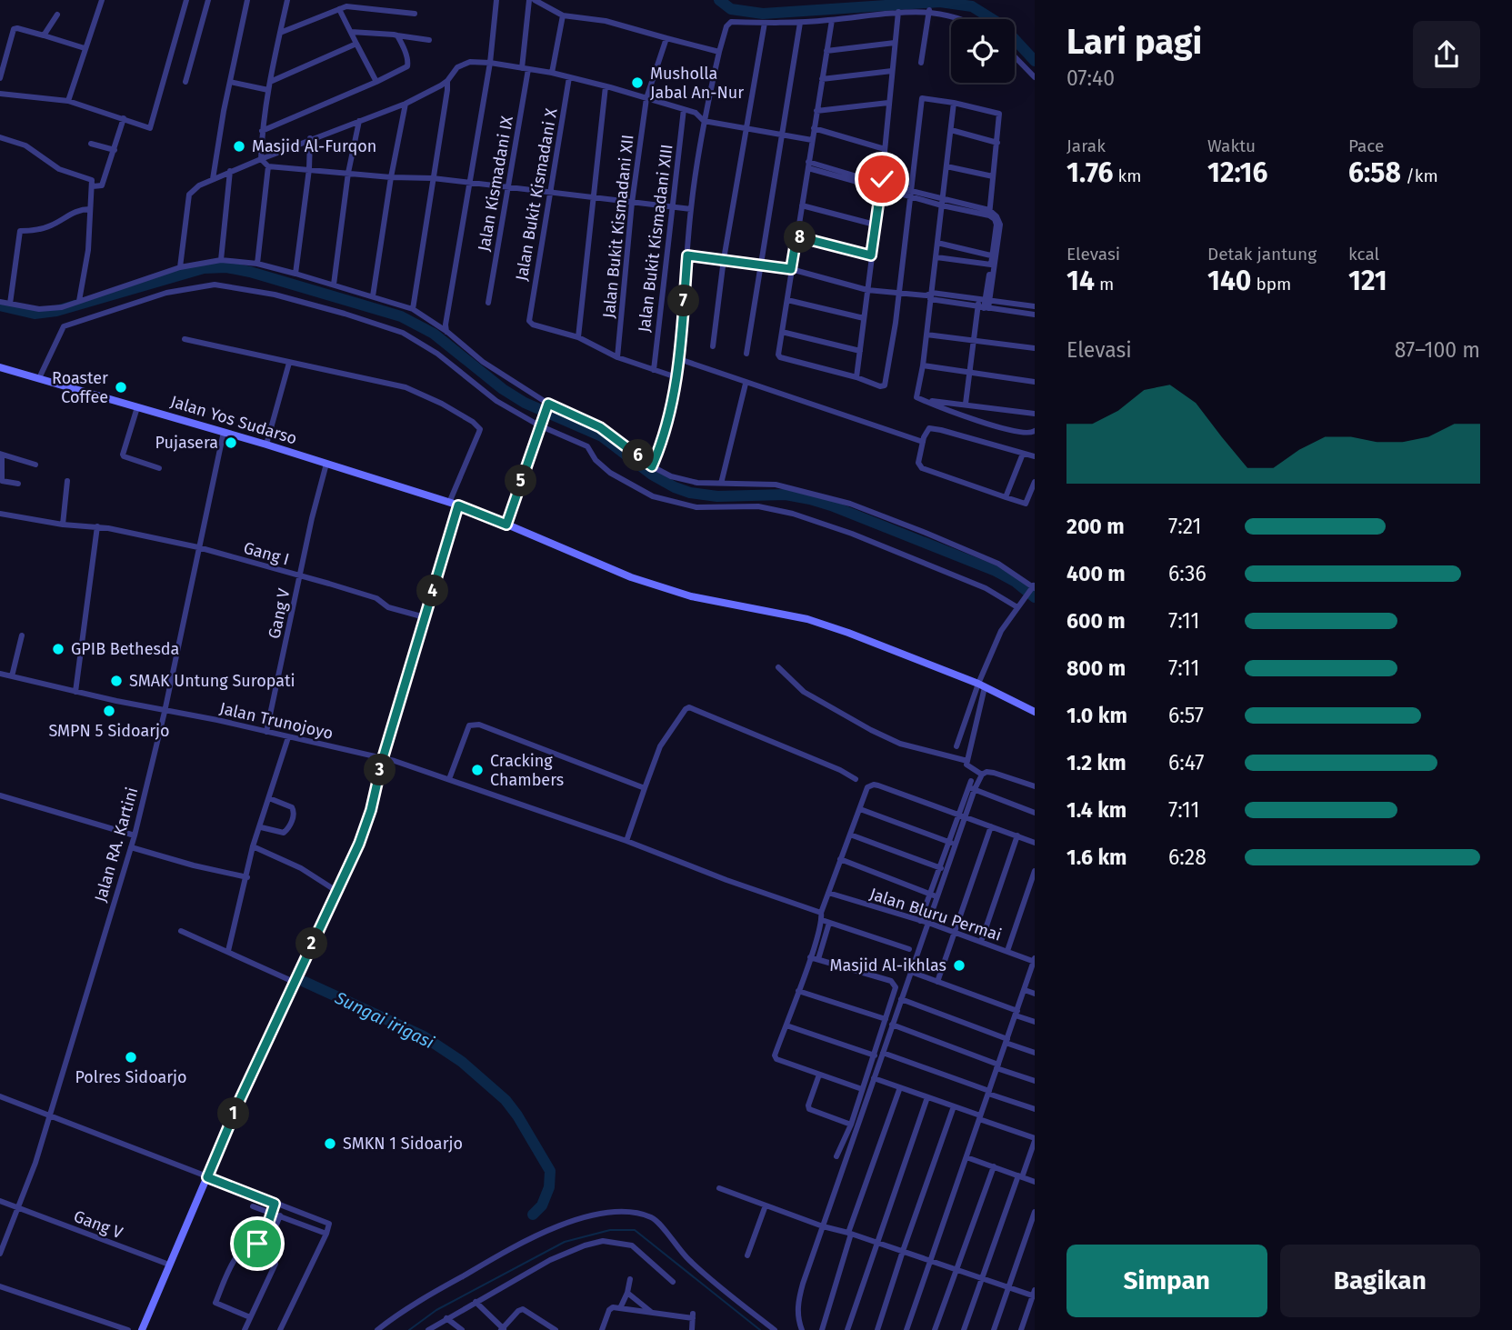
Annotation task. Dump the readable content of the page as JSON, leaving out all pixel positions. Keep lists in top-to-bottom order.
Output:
{
  "streets": {
    "main road": ["Jalan Yos Sudarso"],
    "street": [
      "Jalan Kismadani IX",
      "Jalan Bukit Kismadani X",
      "Jalan Bukit Kismadani XII",
      "Jalan Bukit Kismadani XIII",
      "Gang I",
      "Gang V",
      "Jalan Trunojoyo",
      "Jalan RA. Kartini",
      "Jalan Bluru Permai"
    ]
  },
  "crossings": [
    ["Jalan Yos Sudarso", "Gang V"],
    ["Jalan Yos Sudarso", "Jalan RA. Kartini"],
    ["Gang I", "Gang V"],
    ["Gang I", "Jalan RA. Kartini"],
    ["Gang V", "Jalan Trunojoyo"],
    ["Gang V", "Jalan RA. Kartini"],
    ["Jalan Trunojoyo", "Jalan RA. Kartini"]
  ],
  "water": ["Sungai irigasi"],
  "places": [
    "Musholla Jabal An-Nur",
    "Masjid Al-Furqon",
    "Roaster Coffee",
    "Pujasera",
    "GPIB Bethesda",
    "SMAK Untung Suropati",
    "SMPN 5 Sidoarjo",
    "Cracking Chambers",
    "Masjid Al-ikhlas",
    "Polres Sidoarjo",
    "SMKN 1 Sidoarjo"
  ],
  "page": {
    "heading": ["Lari pagi", "07:40"],
    "stats": [
      ["Jarak", "1.76 km"],
      ["Waktu", "12:16"],
      ["Pace", "6:58 /km"],
      ["Elevasi", "14 m"],
      ["Detak jantung", "140 bpm"],
      ["kcal", "121"]
    ],
    "pins": [
      "8",
      "7",
      "6",
      "5",
      "4",
      "3",
      "2",
      "1"
    ],
    "chart": ["Elevasi", "87–100 m"],
    "list": [
      {
        "name": "200 m",
        "note": "7:21"
      },
      {
        "name": "400 m",
        "note": "6:36"
      },
      {
        "name": "600 m",
        "note": "7:11"
      },
      {
        "name": "800 m",
        "note": "7:11"
      },
      {
        "name": "1.0 km",
        "note": "6:57"
      },
      {
        "name": "1.2 km",
        "note": "6:47"
      },
      {
        "name": "1.4 km",
        "note": "7:11"
      },
      {
        "name": "1.6 km",
        "note": "6:28"
      }
    ],
    "buttons": ["Simpan", "Bagikan"]
  }
}
